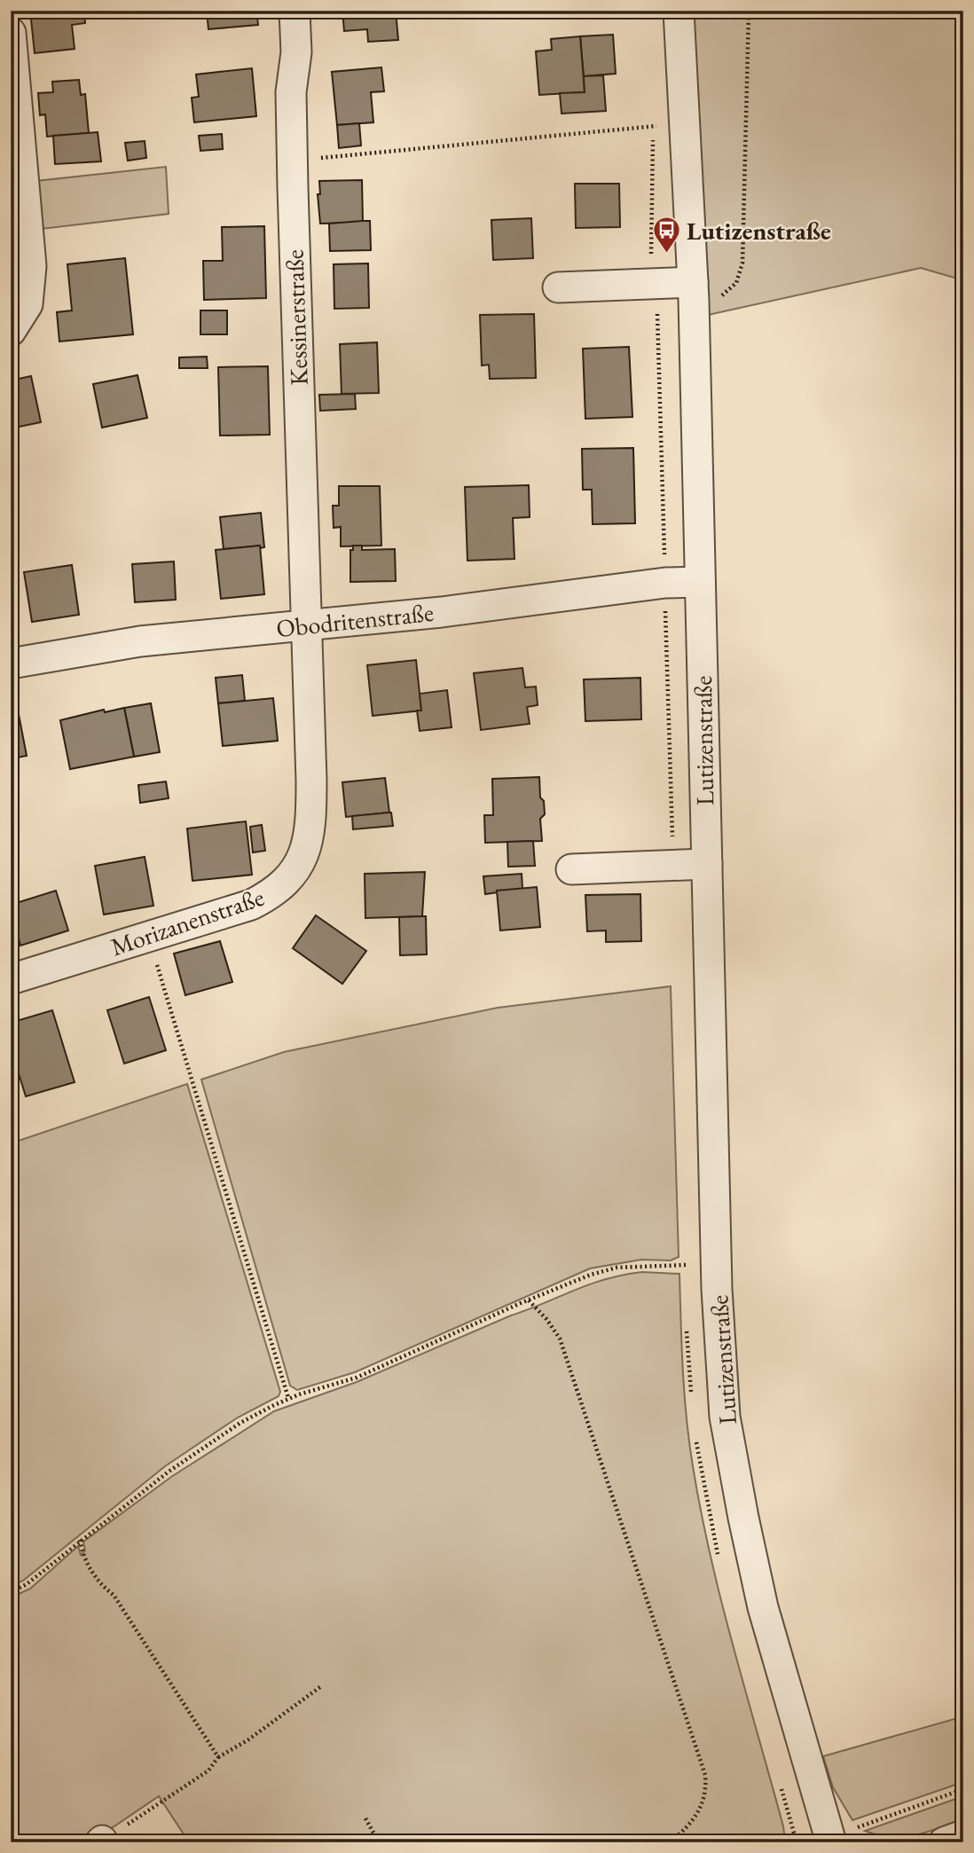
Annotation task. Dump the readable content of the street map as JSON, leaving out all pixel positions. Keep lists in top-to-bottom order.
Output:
{
  "streets": {
    "street": [
      "Kessinerstraße",
      "Obodritenstraße",
      "Lutizenstraße",
      "Morizanenstraße"
    ]
  },
  "crossings": [
    ["Kessinerstraße", "Obodritenstraße"],
    ["Kessinerstraße", "Morizanenstraße"],
    ["Obodritenstraße", "Lutizenstraße"],
    ["Obodritenstraße", "Morizanenstraße"]
  ],
  "places": {
    "bus stop": ["Lutizenstraße"]
  }
}
